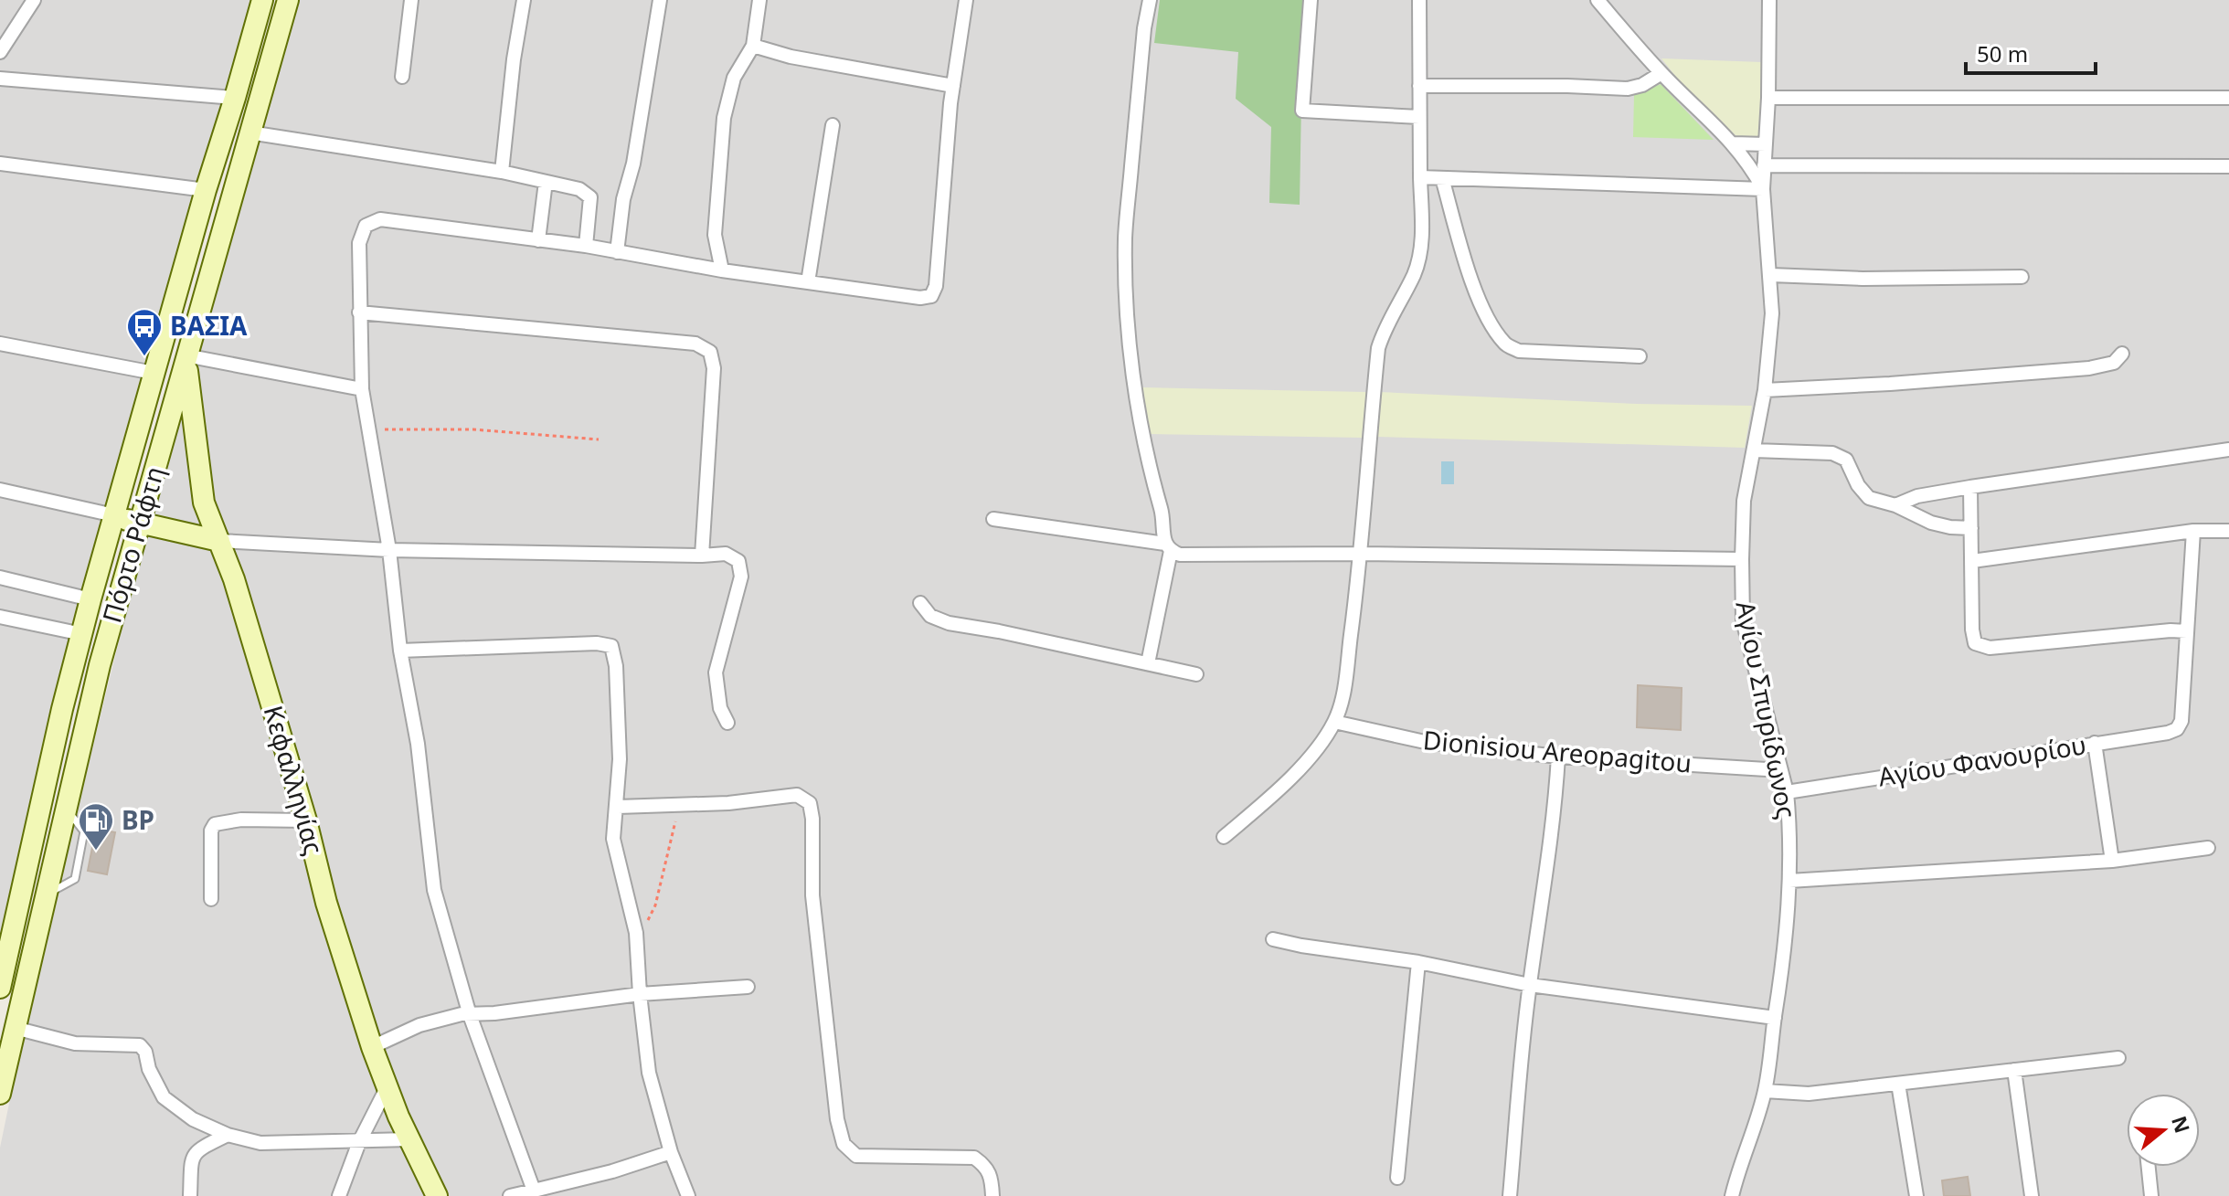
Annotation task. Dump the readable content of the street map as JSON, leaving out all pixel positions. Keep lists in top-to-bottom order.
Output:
{
  "streets": {
    "main road": ["Πόρτο Ράφτη", "Κεφαλληνίας"],
    "street": ["Αγίου Σπυρίδωνος", "Dionisiou Areopagitou", "Αγίου Φανουρίου"]
  },
  "crossings": [
    ["Πόρτο Ράφτη", "Κεφαλληνίας"],
    ["Αγίου Σπυρίδωνος", "Dionisiou Areopagitou"],
    ["Αγίου Σπυρίδωνος", "Αγίου Φανουρίου"]
  ],
  "places": {
    "bus stop": ["ΒΑΣΙΑ"],
    "fuel station": ["BP"]
  },
  "scale_bar": "50 m",
  "north": "right"
}
